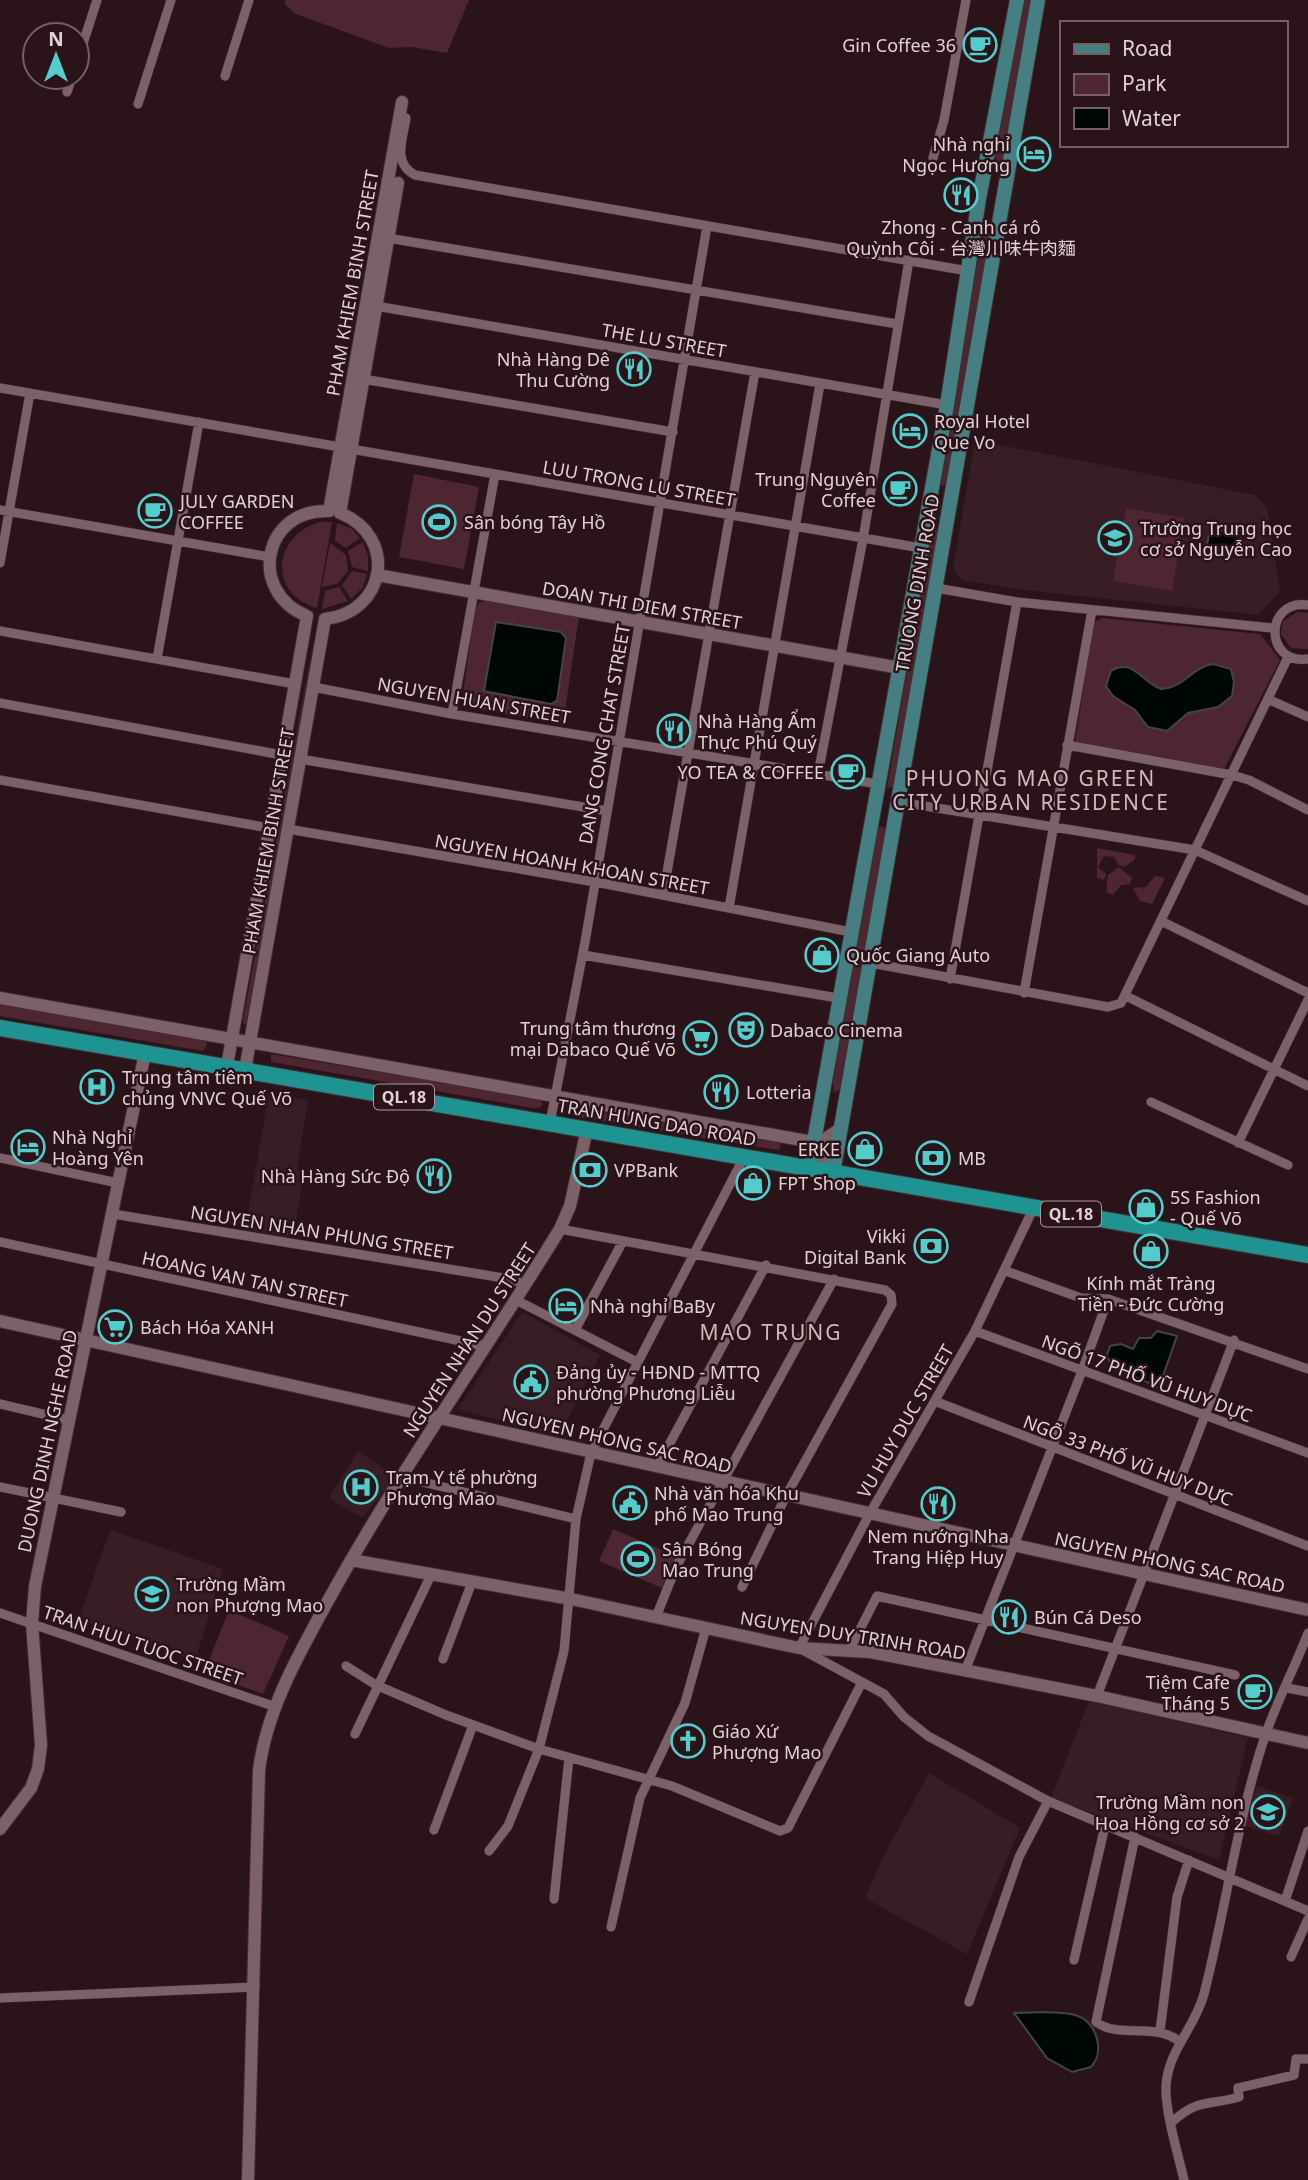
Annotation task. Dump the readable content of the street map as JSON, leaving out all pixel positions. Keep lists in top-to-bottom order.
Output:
{
  "streets": {
    "highway": ["QL.18", "TRAN HUNG DAO ROAD"],
    "main road": ["TRUONG DINH ROAD"],
    "street": [
      "PHAM KHIEM BINH STREET",
      "THE LU STREET",
      "LUU TRONG LU STREET",
      "DOAN THI DIEM STREET",
      "NGUYEN HUAN STREET",
      "DANG CONG CHAT STREET",
      "NGUYEN HOANH KHOAN STREET",
      "NGUYEN NHAN PHUNG STREET",
      "HOANG VAN TAN STREET",
      "NGUYEN NHAN DU STREET",
      "NGÕ 17 PHỐ VŨ HUY DỰC",
      "VU HUY DUC STREET",
      "NGUYEN PHONG SAC ROAD",
      "DUONG DINH NGHE ROAD",
      "NGÕ 33 PHỐ VŨ HUY DỰC",
      "NGUYEN DUY TRINH ROAD",
      "TRAN HUU TUOC STREET"
    ]
  },
  "crossings": [
    ["PHAM KHIEM BINH STREET", "THE LU STREET"],
    ["PHAM KHIEM BINH STREET", "LUU TRONG LU STREET"],
    ["PHAM KHIEM BINH STREET", "DOAN THI DIEM STREET"],
    ["PHAM KHIEM BINH STREET", "NGUYEN HUAN STREET"],
    ["PHAM KHIEM BINH STREET", "NGUYEN HOANH KHOAN STREET"],
    ["PHAM KHIEM BINH STREET", "TRAN HUNG DAO ROAD"],
    ["THE LU STREET", "TRUONG DINH ROAD"],
    ["THE LU STREET", "DANG CONG CHAT STREET"],
    ["LUU TRONG LU STREET", "TRUONG DINH ROAD"],
    ["LUU TRONG LU STREET", "DANG CONG CHAT STREET"],
    ["TRUONG DINH ROAD", "DOAN THI DIEM STREET"],
    ["TRUONG DINH ROAD", "NGUYEN HUAN STREET"],
    ["TRUONG DINH ROAD", "NGUYEN HOANH KHOAN STREET"],
    ["TRUONG DINH ROAD", "TRAN HUNG DAO ROAD"],
    ["DOAN THI DIEM STREET", "DANG CONG CHAT STREET"],
    ["NGUYEN HUAN STREET", "DANG CONG CHAT STREET"],
    ["DANG CONG CHAT STREET", "NGUYEN HOANH KHOAN STREET"],
    ["DANG CONG CHAT STREET", "TRAN HUNG DAO ROAD"],
    ["TRAN HUNG DAO ROAD", "NGUYEN NHAN DU STREET"],
    ["TRAN HUNG DAO ROAD", "VU HUY DUC STREET"],
    ["TRAN HUNG DAO ROAD", "DUONG DINH NGHE ROAD"],
    ["NGUYEN NHAN PHUNG STREET", "NGUYEN NHAN DU STREET"],
    ["NGUYEN NHAN PHUNG STREET", "DUONG DINH NGHE ROAD"],
    ["HOANG VAN TAN STREET", "NGUYEN NHAN DU STREET"],
    ["HOANG VAN TAN STREET", "DUONG DINH NGHE ROAD"],
    ["NGUYEN NHAN DU STREET", "NGUYEN PHONG SAC ROAD"],
    ["NGUYEN NHAN DU STREET", "NGUYEN DUY TRINH ROAD"],
    ["NGUYEN NHAN DU STREET", "TRAN HUU TUOC STREET"],
    ["NGÕ 17 PHỐ VŨ HUY DỰC", "VU HUY DUC STREET"],
    ["VU HUY DUC STREET", "NGUYEN PHONG SAC ROAD"],
    ["VU HUY DUC STREET", "NGÕ 33 PHỐ VŨ HUY DỰC"],
    ["VU HUY DUC STREET", "NGUYEN DUY TRINH ROAD"],
    ["NGUYEN PHONG SAC ROAD", "DUONG DINH NGHE ROAD"],
    ["DUONG DINH NGHE ROAD", "TRAN HUU TUOC STREET"]
  ],
  "districts": ["PHUONG MAO GREEN CITY URBAN RESIDENCE", "MAO TRUNG"],
  "places": {
    "cafe": [
      "Gin Coffee 36",
      "Trung Nguyên Coffee",
      "JULY GARDEN COFFEE",
      "YO TEA & COFFEE",
      "Tiệm Cafe Tháng 5"
    ],
    "hotel": [
      "Nhà nghỉ Ngọc Hương",
      "Royal Hotel Que Vo",
      "Nhà Nghỉ Hoàng Yên",
      "Nhà nghỉ BaBy"
    ],
    "restaurant": [
      "Zhong - Canh cá rô Quỳnh Côi - 台灣川味牛肉麵",
      "Nhà Hàng Dê Thu Cường",
      "Nhà Hàng Ẩm Thực Phú Quý",
      "Lotteria",
      "Nhà Hàng Sức Độ",
      "Nem nướng Nha Trang Hiệp Huy",
      "Bún Cá Deso"
    ],
    "sports": ["Sân bóng Tây Hồ", "Sân Bóng Mao Trung"],
    "school or university": ["Trường Trung học cơ sở Nguyễn Cao", "Trường Mầm non Phượng Mao", "Trường Mầm non Hoa Hồng cơ sở 2"],
    "shop": [
      "Quốc Giang Auto",
      "ERKE",
      "FPT Shop",
      "5S Fashion - Quế Võ",
      "Kính mắt Tràng Tiền - Đức Cường"
    ],
    "theatre": ["Dabaco Cinema"],
    "supermarket": ["Trung tâm thương mại Dabaco Quế Võ", "Bách Hóa XANH"],
    "hospital": ["Trung tâm tiêm chủng VNVC Quế Võ", "Trạm Y tế phường Phượng Mao"],
    "bank": ["MB", "VPBank", "Vikki Digital Bank"],
    "public building": ["Đảng ủy - HĐND - MTTQ phường Phương Liễu", "Nhà văn hóa Khu phố Mao Trung"],
    "church": ["Giáo Xứ Phượng Mao"]
  },
  "legend": ["Road", "Park", "Water"],
  "north": "top"
}
